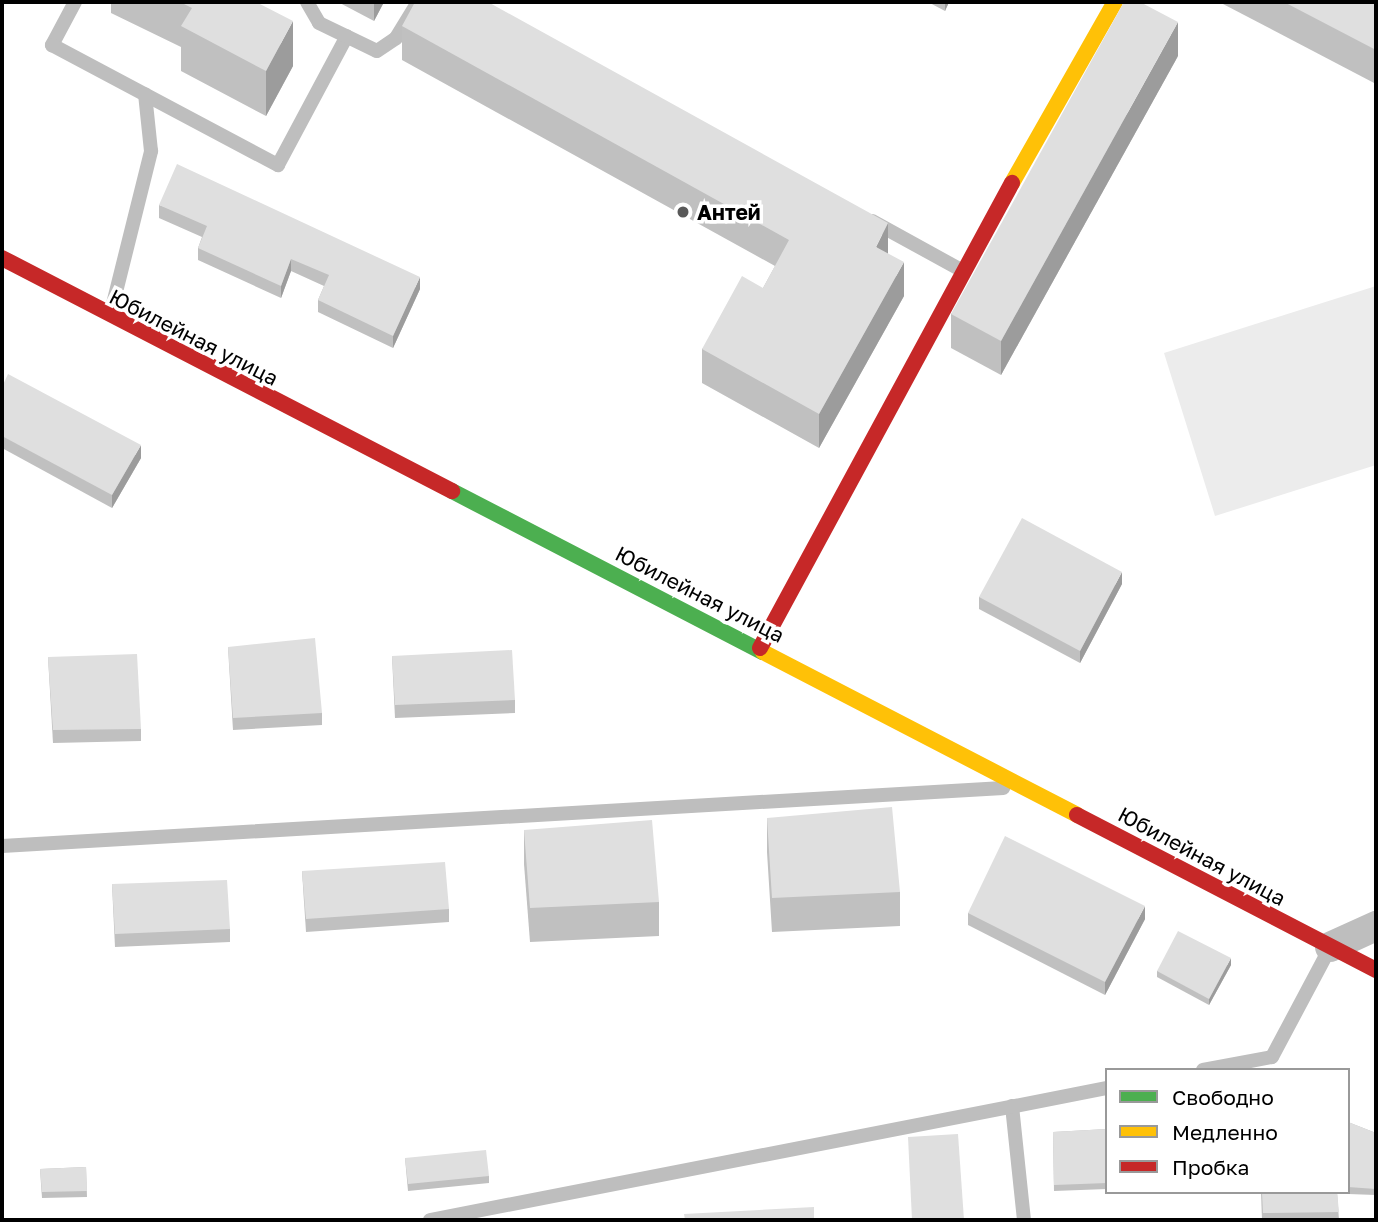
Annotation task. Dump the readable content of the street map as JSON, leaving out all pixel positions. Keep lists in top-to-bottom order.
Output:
{
  "streets": {
    "street": ["Юбилейная улица"]
  },
  "places": ["Антей"],
  "legend": ["Свободно", "Медленно", "Пробка"]
}
